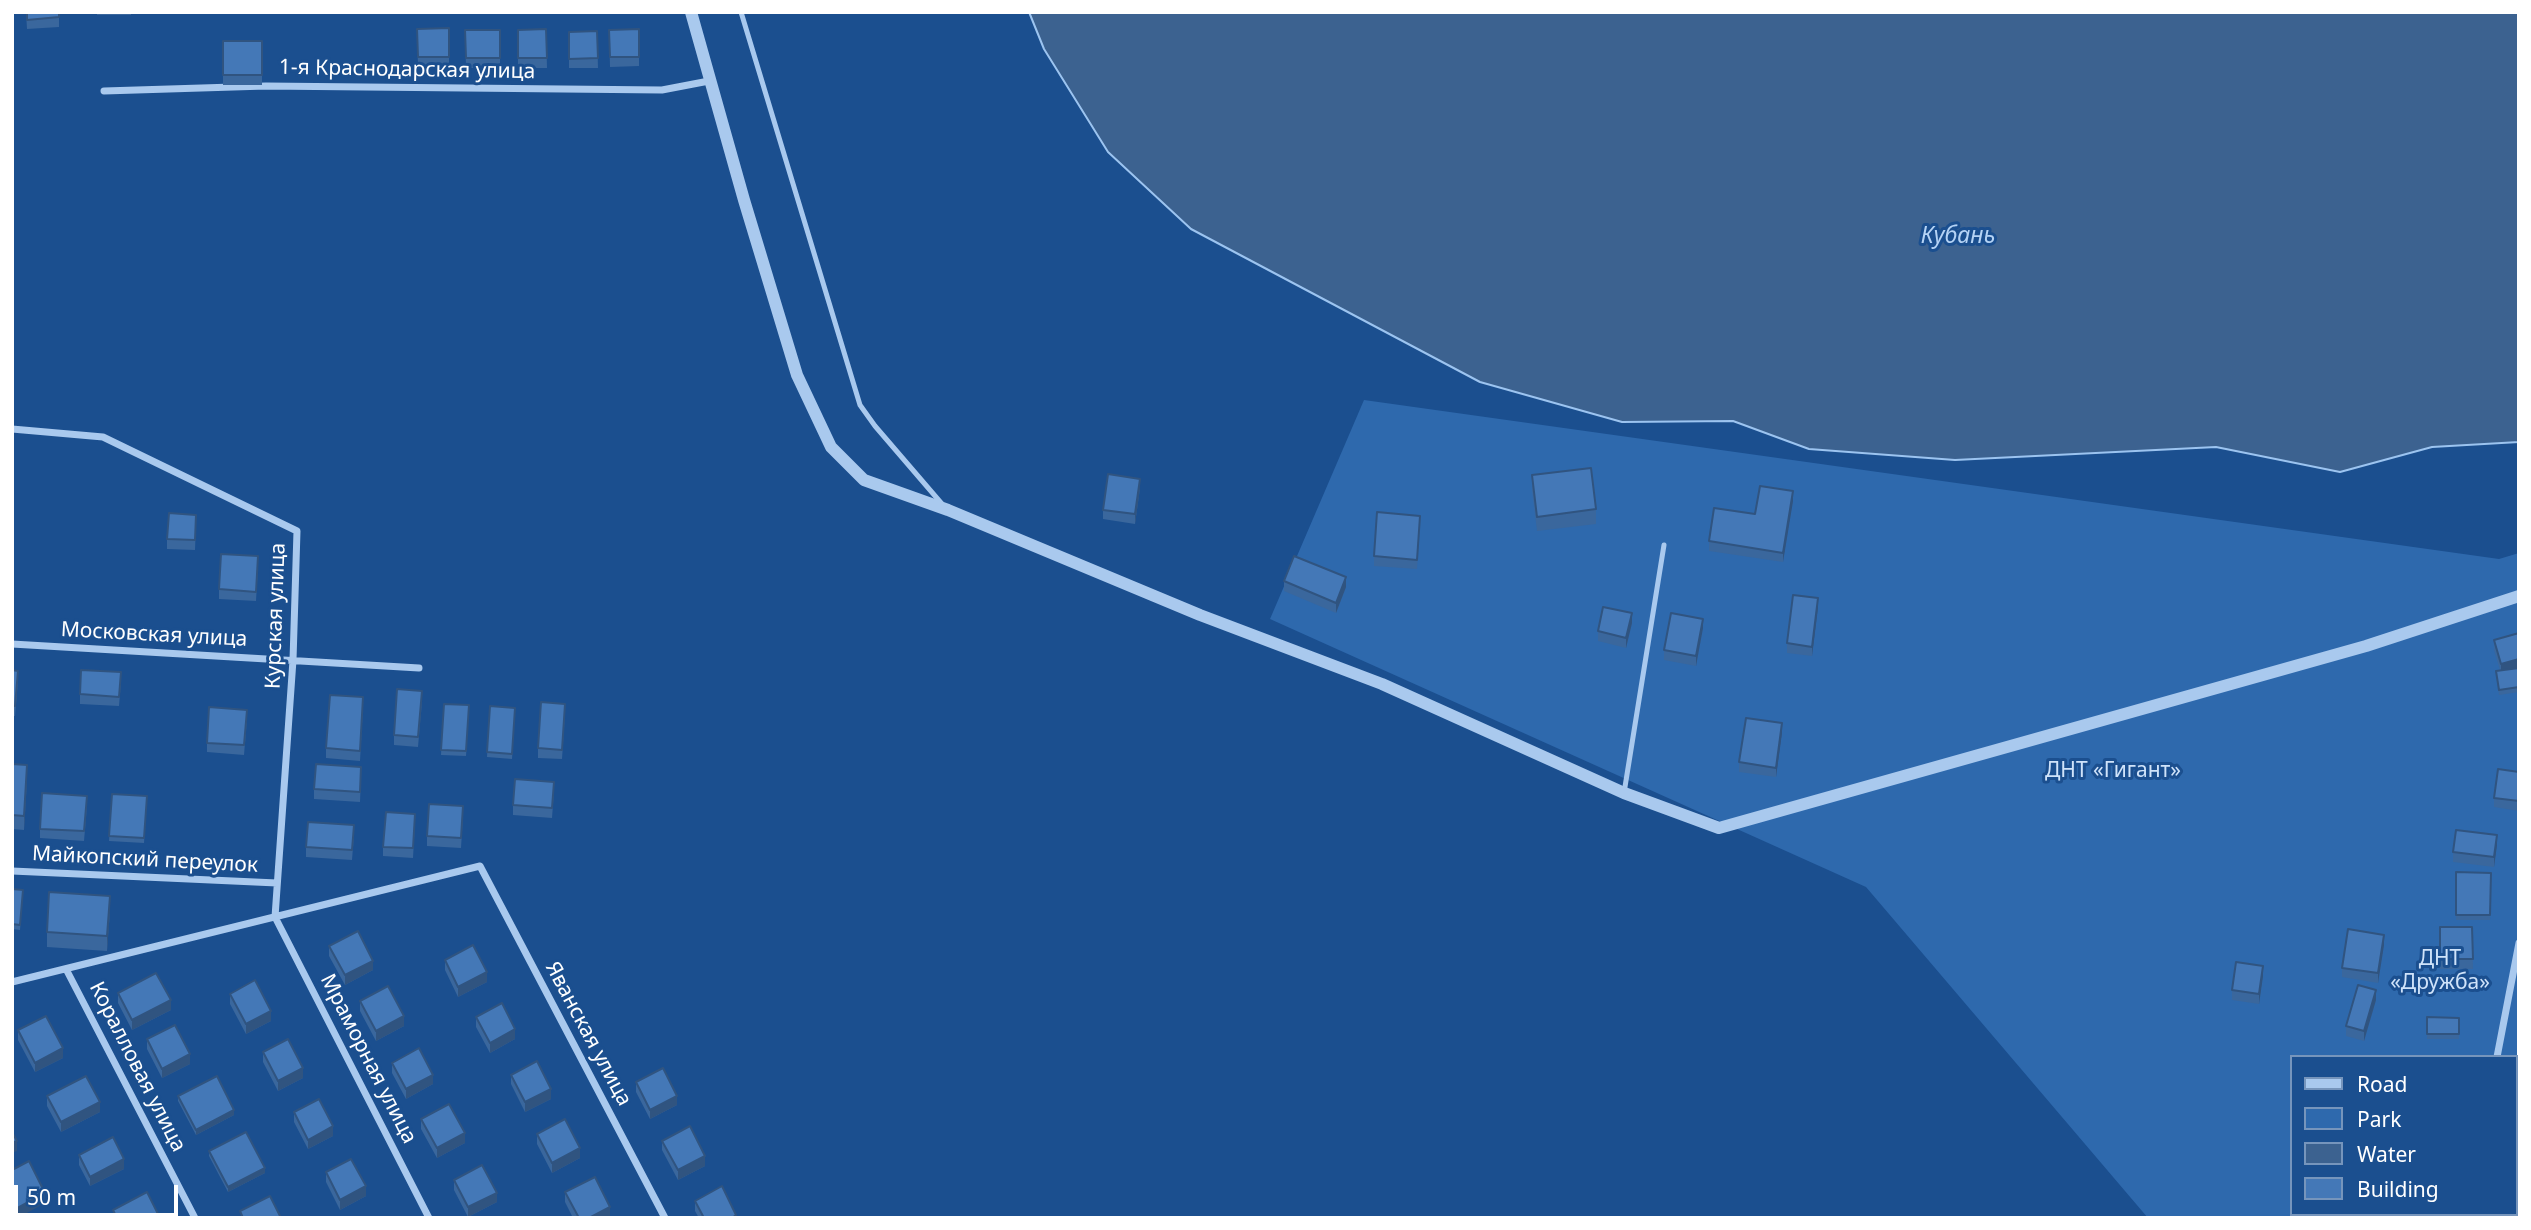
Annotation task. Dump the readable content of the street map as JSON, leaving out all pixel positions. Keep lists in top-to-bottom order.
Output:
{
  "streets": {
    "street": [
      "1-я Краснодарская улица",
      "Курская улица",
      "Московская улица",
      "Майкопский переулок",
      "Яванская улица",
      "Мраморная улица",
      "Коралловая улица"
    ]
  },
  "crossings": [
    ["Курская улица", "Московская улица"],
    ["Курская улица", "Майкопский переулок"],
    ["Курская улица", "Яванская улица"],
    ["Курская улица", "Мраморная улица"],
    ["Яванская улица", "Мраморная улица"]
  ],
  "water": ["Кубань"],
  "parks": ["ДНТ «Гигант»", "ДНТ «Дружба»"],
  "legend": [
    "Road",
    "Park",
    "Water",
    "Building"
  ],
  "scale_bar": "50 m"
}
